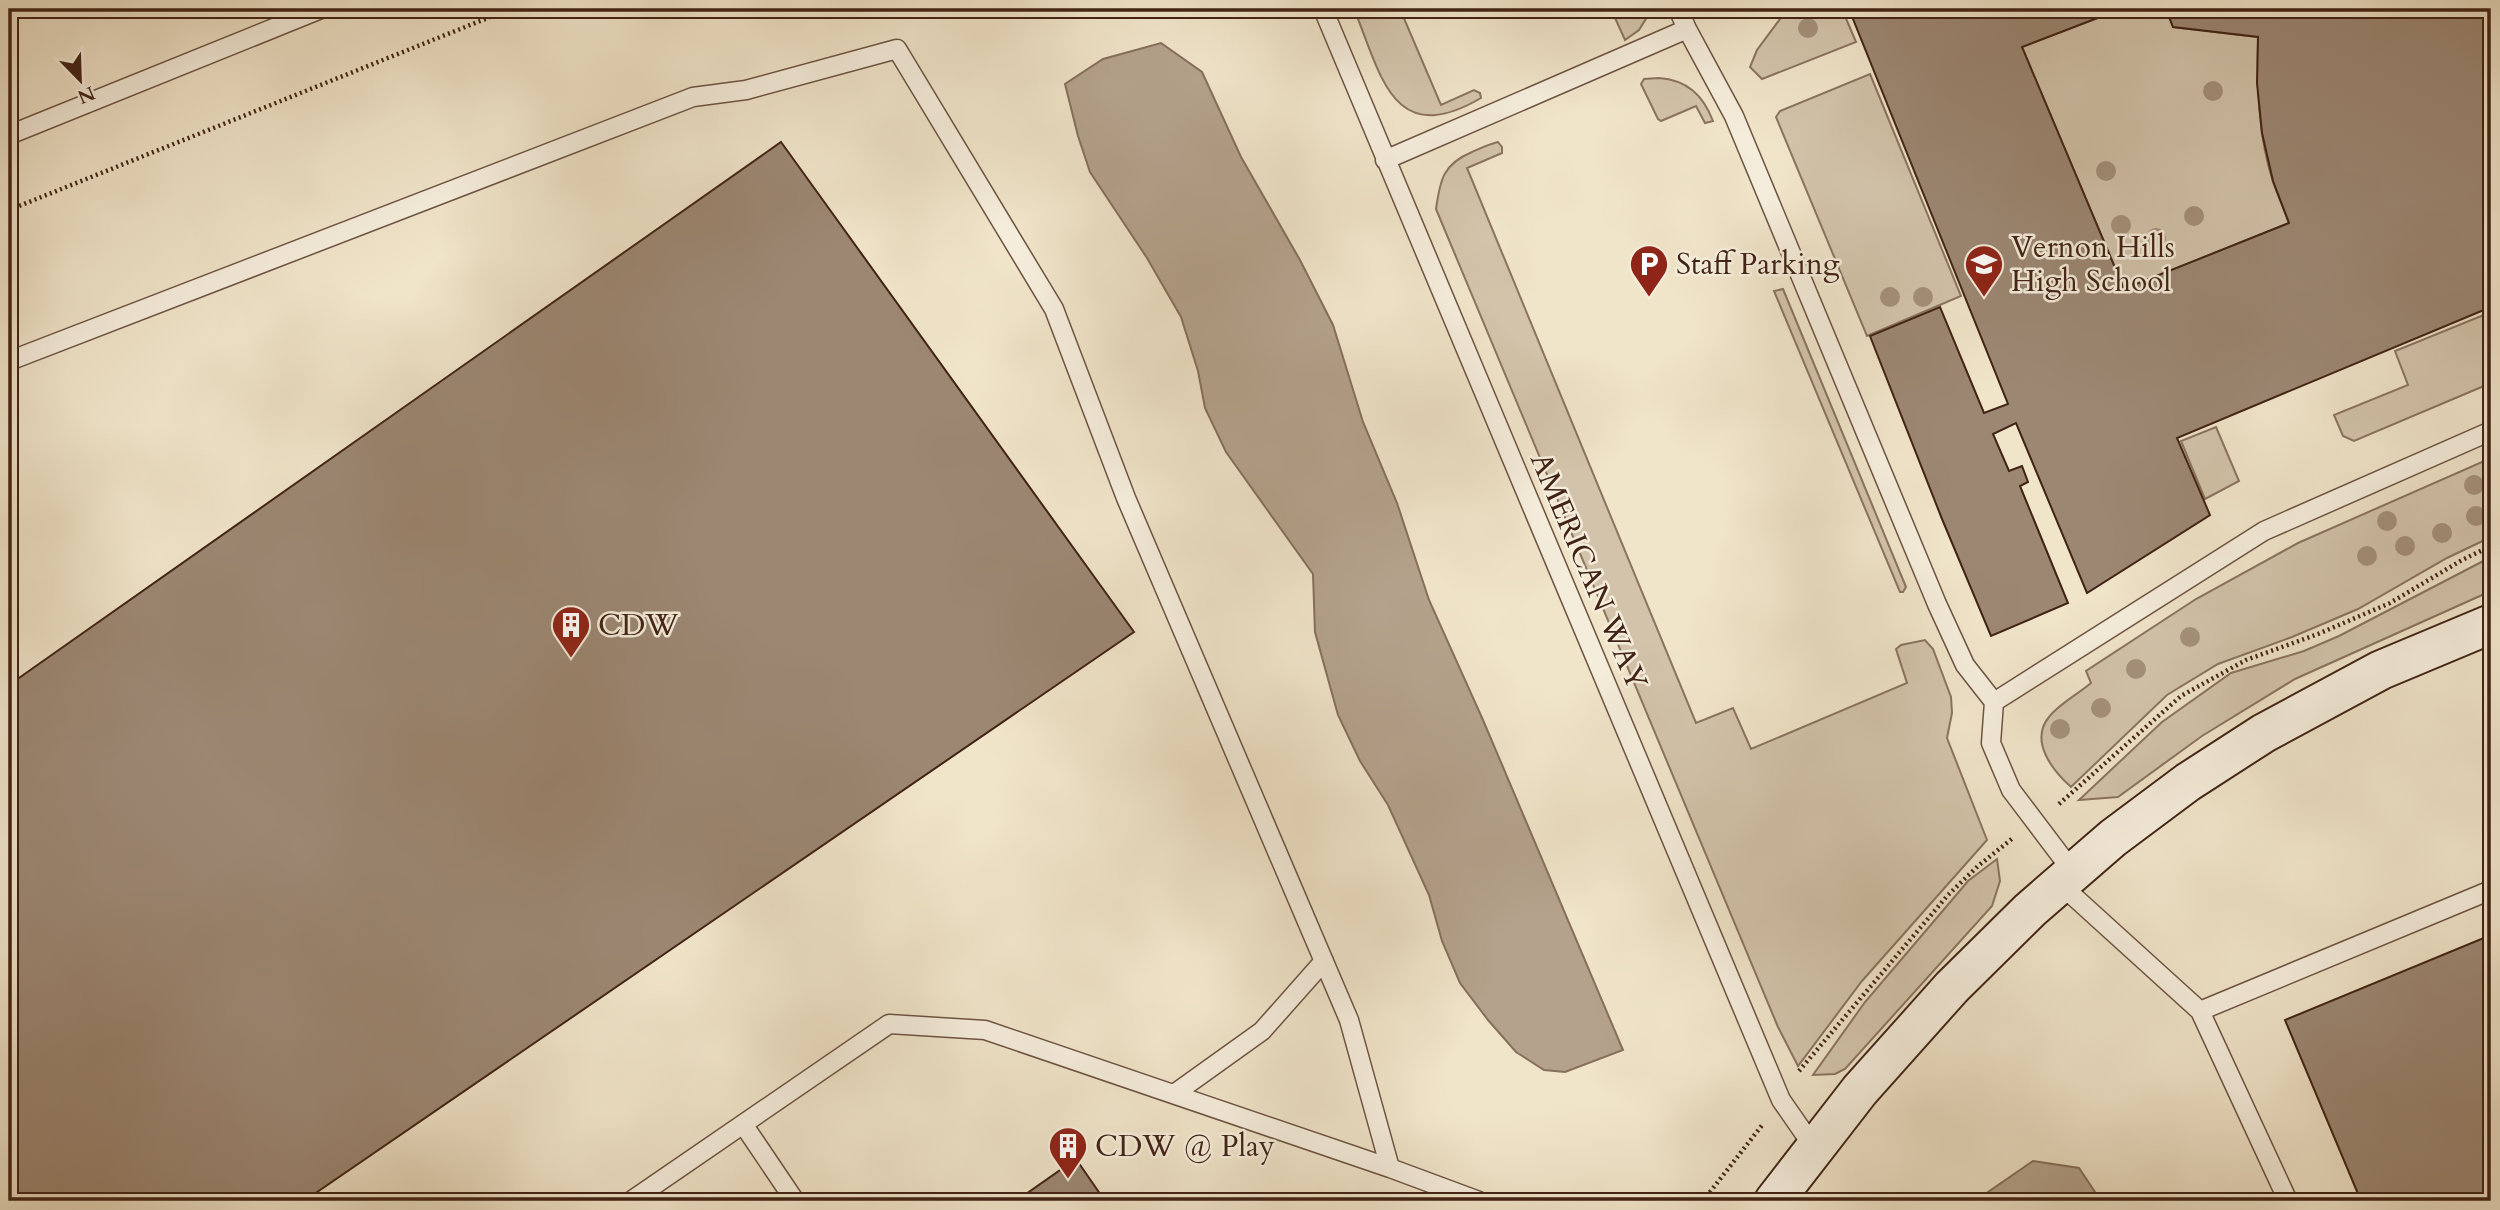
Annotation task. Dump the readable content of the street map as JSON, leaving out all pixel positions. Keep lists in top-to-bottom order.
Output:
{
  "streets": {
    "lane": ["AMERICAN WAY"]
  },
  "places": {
    "parking": ["Staff Parking"],
    "school or university": ["Vernon Hills High School"],
    "building": ["CDW", "CDW @ Play"]
  },
  "north": "bottom right"
}
